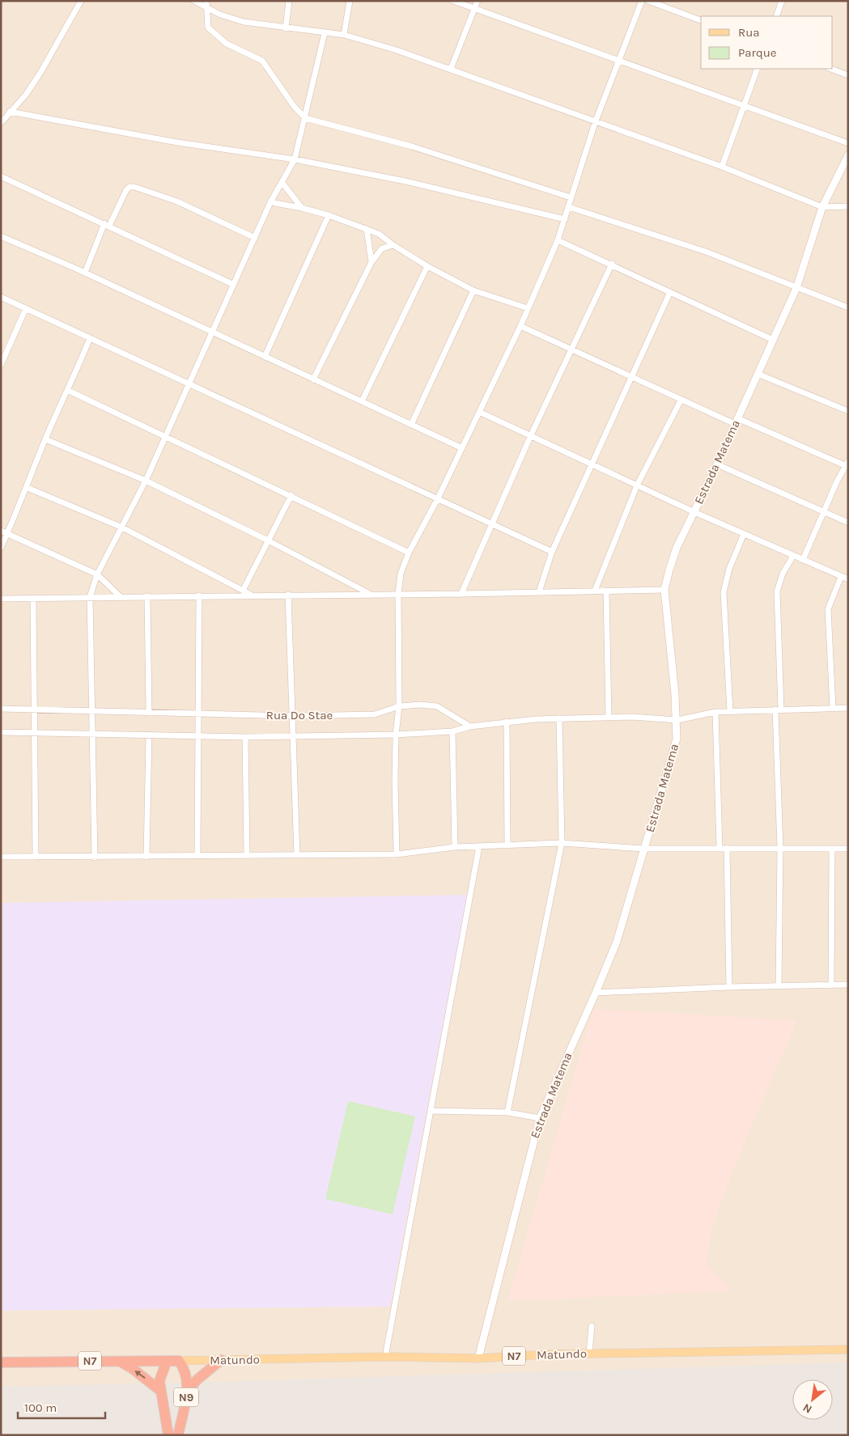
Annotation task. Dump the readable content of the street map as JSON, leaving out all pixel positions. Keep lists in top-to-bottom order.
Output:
{
  "streets": {
    "highway": ["N7", "N9"],
    "main road": ["Matundo"],
    "street": ["Estrada Matema", "Rua Do Stae"]
  },
  "crossings": [
    ["Estrada Matema", "Matundo"],
    ["Matundo", "N7"],
    ["Matundo", "N9"],
    ["N7", "N9"]
  ],
  "legend": ["Rua", "Parque"],
  "scale_bar": "100 m",
  "north": "bottom left"
}
